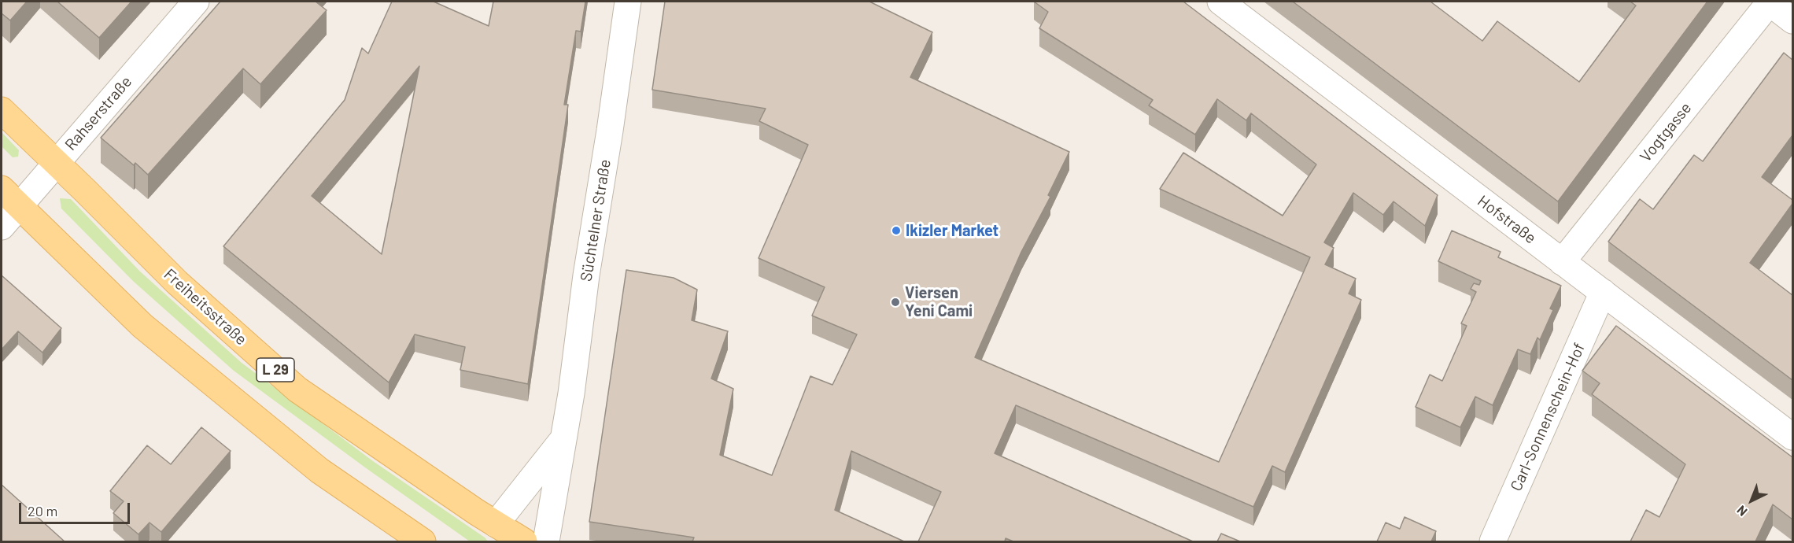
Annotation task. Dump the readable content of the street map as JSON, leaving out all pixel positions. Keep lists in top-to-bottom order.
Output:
{
  "streets": {
    "main road": ["Freiheitsstraße", "L 29"],
    "street": [
      "Rahserstraße",
      "Vogtgasse",
      "Hofstraße",
      "Süchtelner Straße",
      "Carl-Sonnenschein-Hof"
    ]
  },
  "crossings": [
    ["Rahserstraße", "Freiheitsstraße"],
    ["Vogtgasse", "Hofstraße"],
    ["Hofstraße", "Carl-Sonnenschein-Hof"],
    ["Süchtelner Straße", "Freiheitsstraße"]
  ],
  "places": ["Ikizler Market", "Viersen Yeni Cami"],
  "scale_bar": "20 m",
  "north": "bottom left"
}
